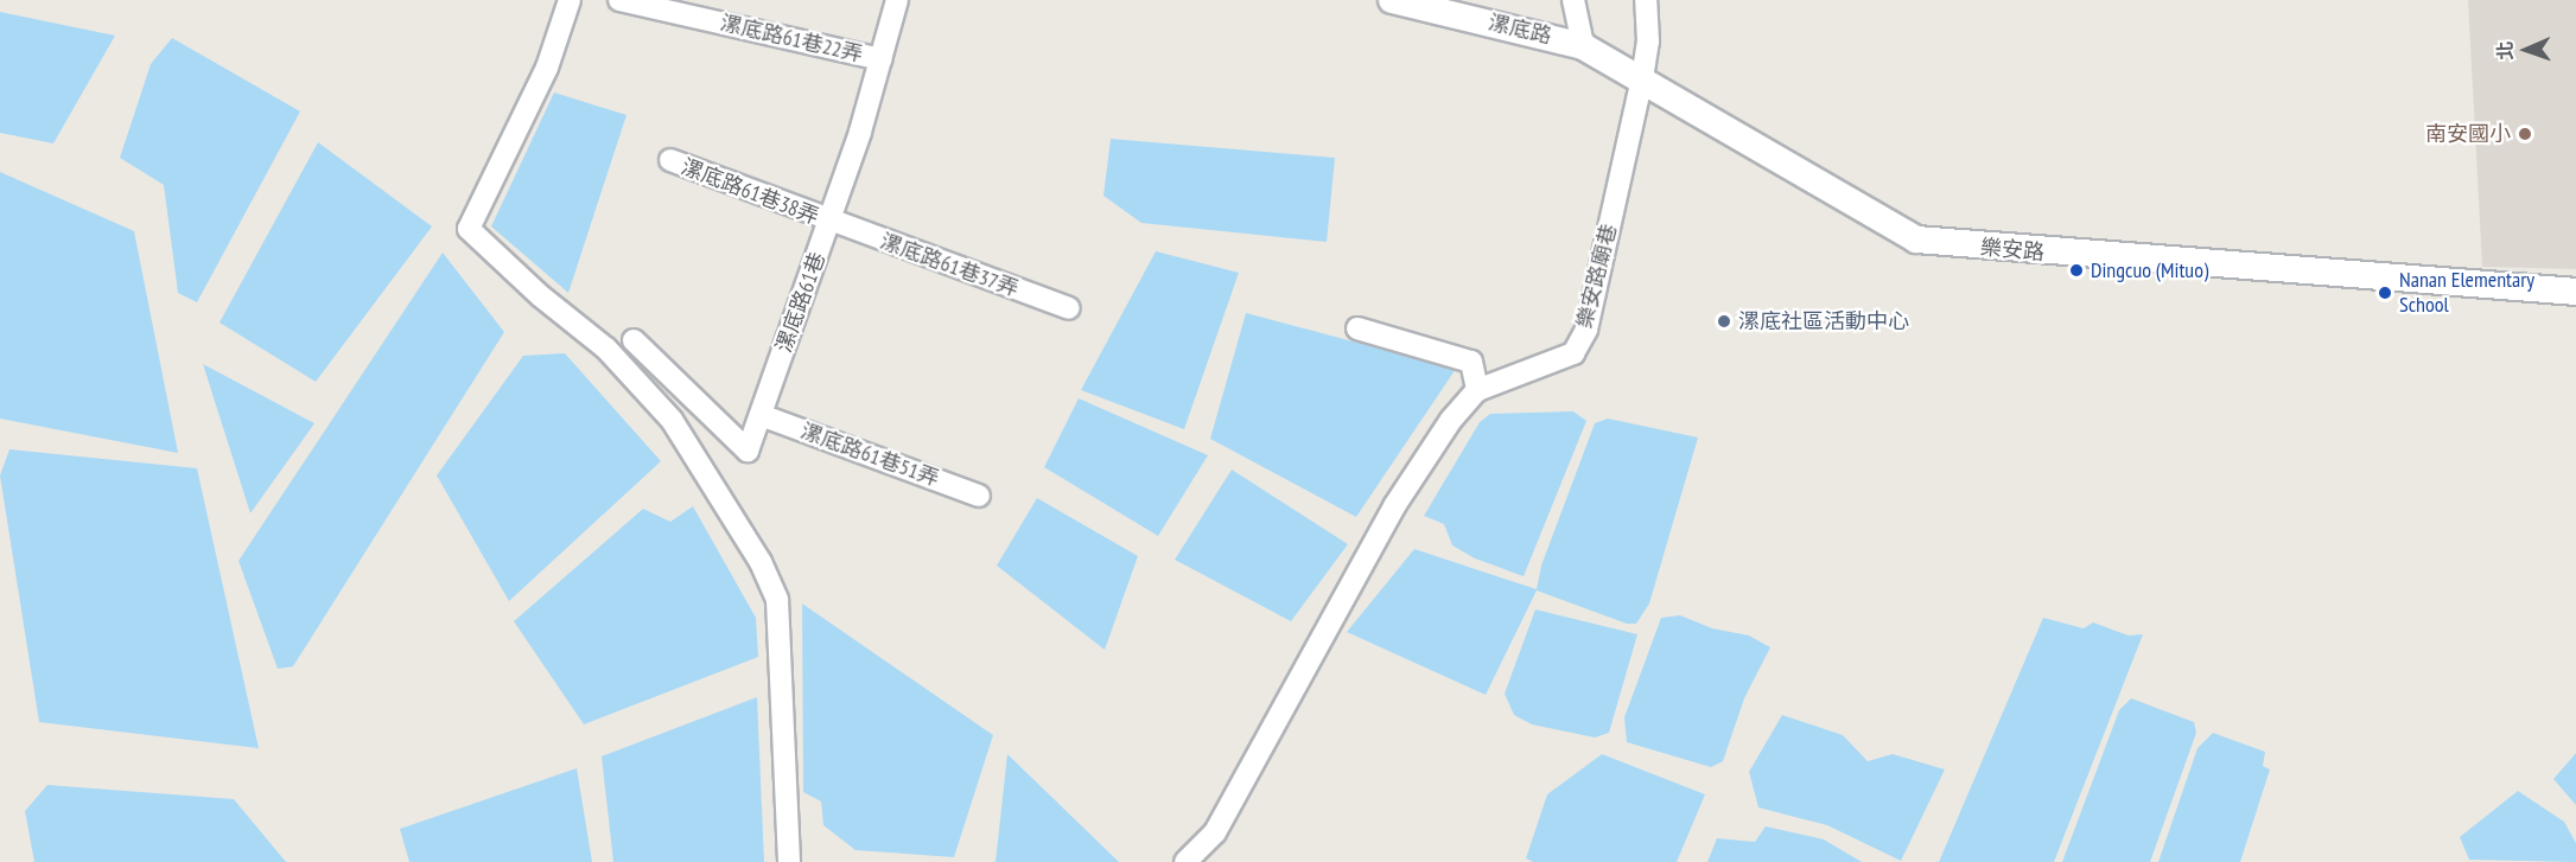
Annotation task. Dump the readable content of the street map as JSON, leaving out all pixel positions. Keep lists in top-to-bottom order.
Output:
{
  "streets": {
    "street": [
      "漯底路",
      "漯底路61巷22弄",
      "漯底路61巷38弄",
      "樂安路",
      "漯底路61巷37弄",
      "樂安路廟巷",
      "漯底路61巷",
      "漯底路61巷51弄"
    ]
  },
  "crossings": [
    ["漯底路", "樂安路"],
    ["漯底路", "樂安路廟巷"],
    ["漯底路61巷22弄", "漯底路61巷"],
    ["漯底路61巷38弄", "漯底路61巷37弄"],
    ["漯底路61巷38弄", "漯底路61巷"],
    ["樂安路", "樂安路廟巷"],
    ["漯底路61巷37弄", "漯底路61巷"],
    ["漯底路61巷", "漯底路61巷51弄"]
  ],
  "places": [
    "南安國小",
    "Dingcuo (Mituo)",
    "Nanan Elementary School",
    "漯底社區活動中心"
  ],
  "north": "left"
}
